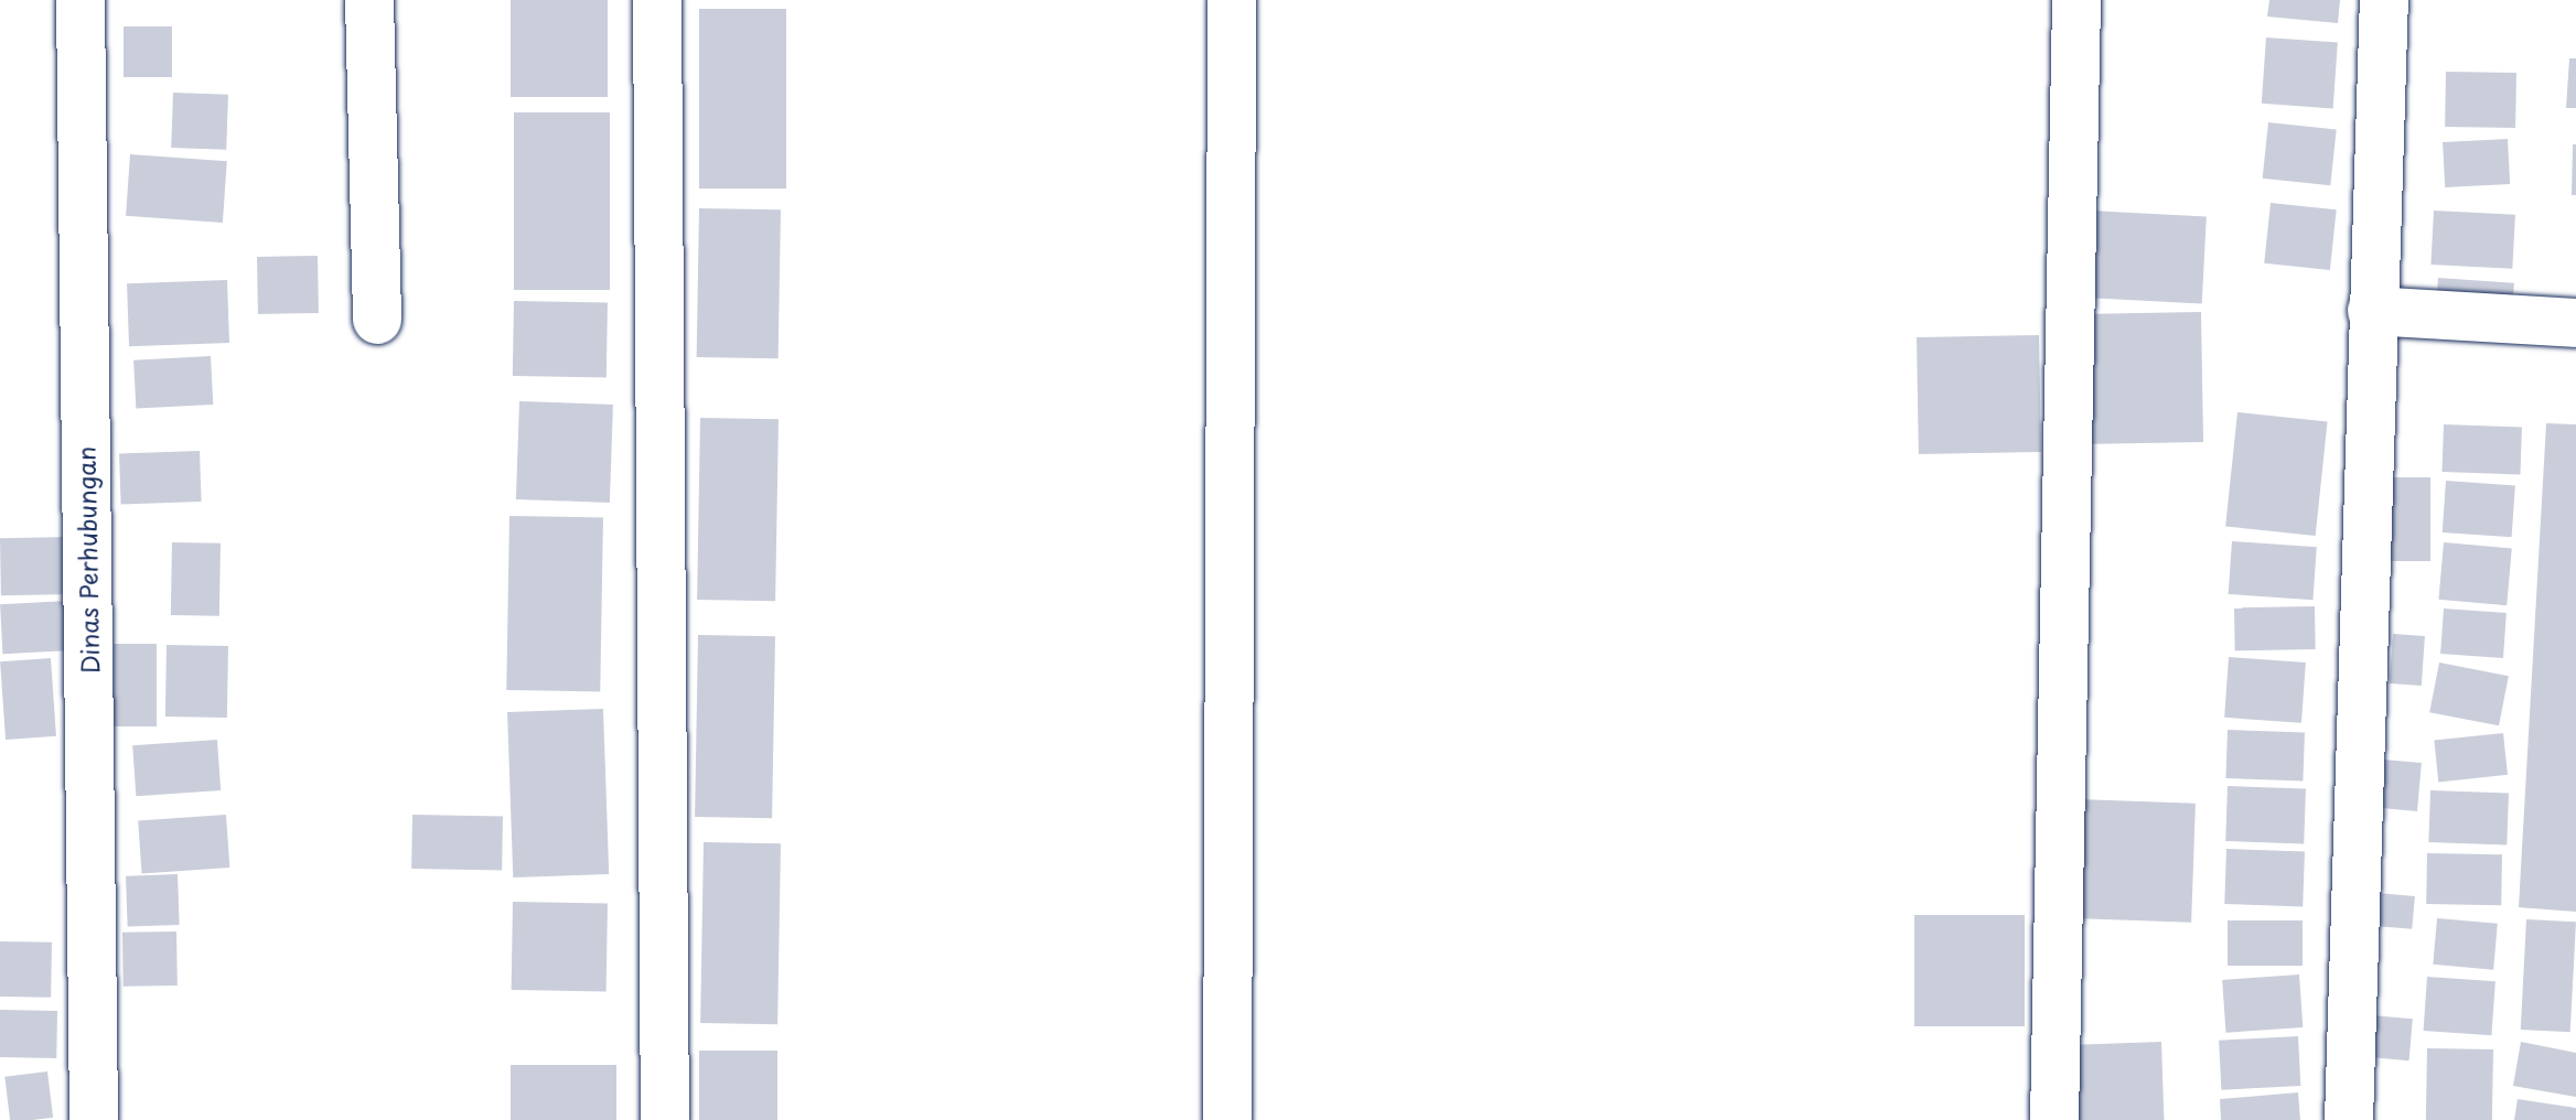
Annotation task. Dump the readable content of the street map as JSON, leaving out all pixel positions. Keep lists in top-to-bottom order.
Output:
{
  "streets": {
    "street": ["Dinas Perhubungan"]
  }
}
